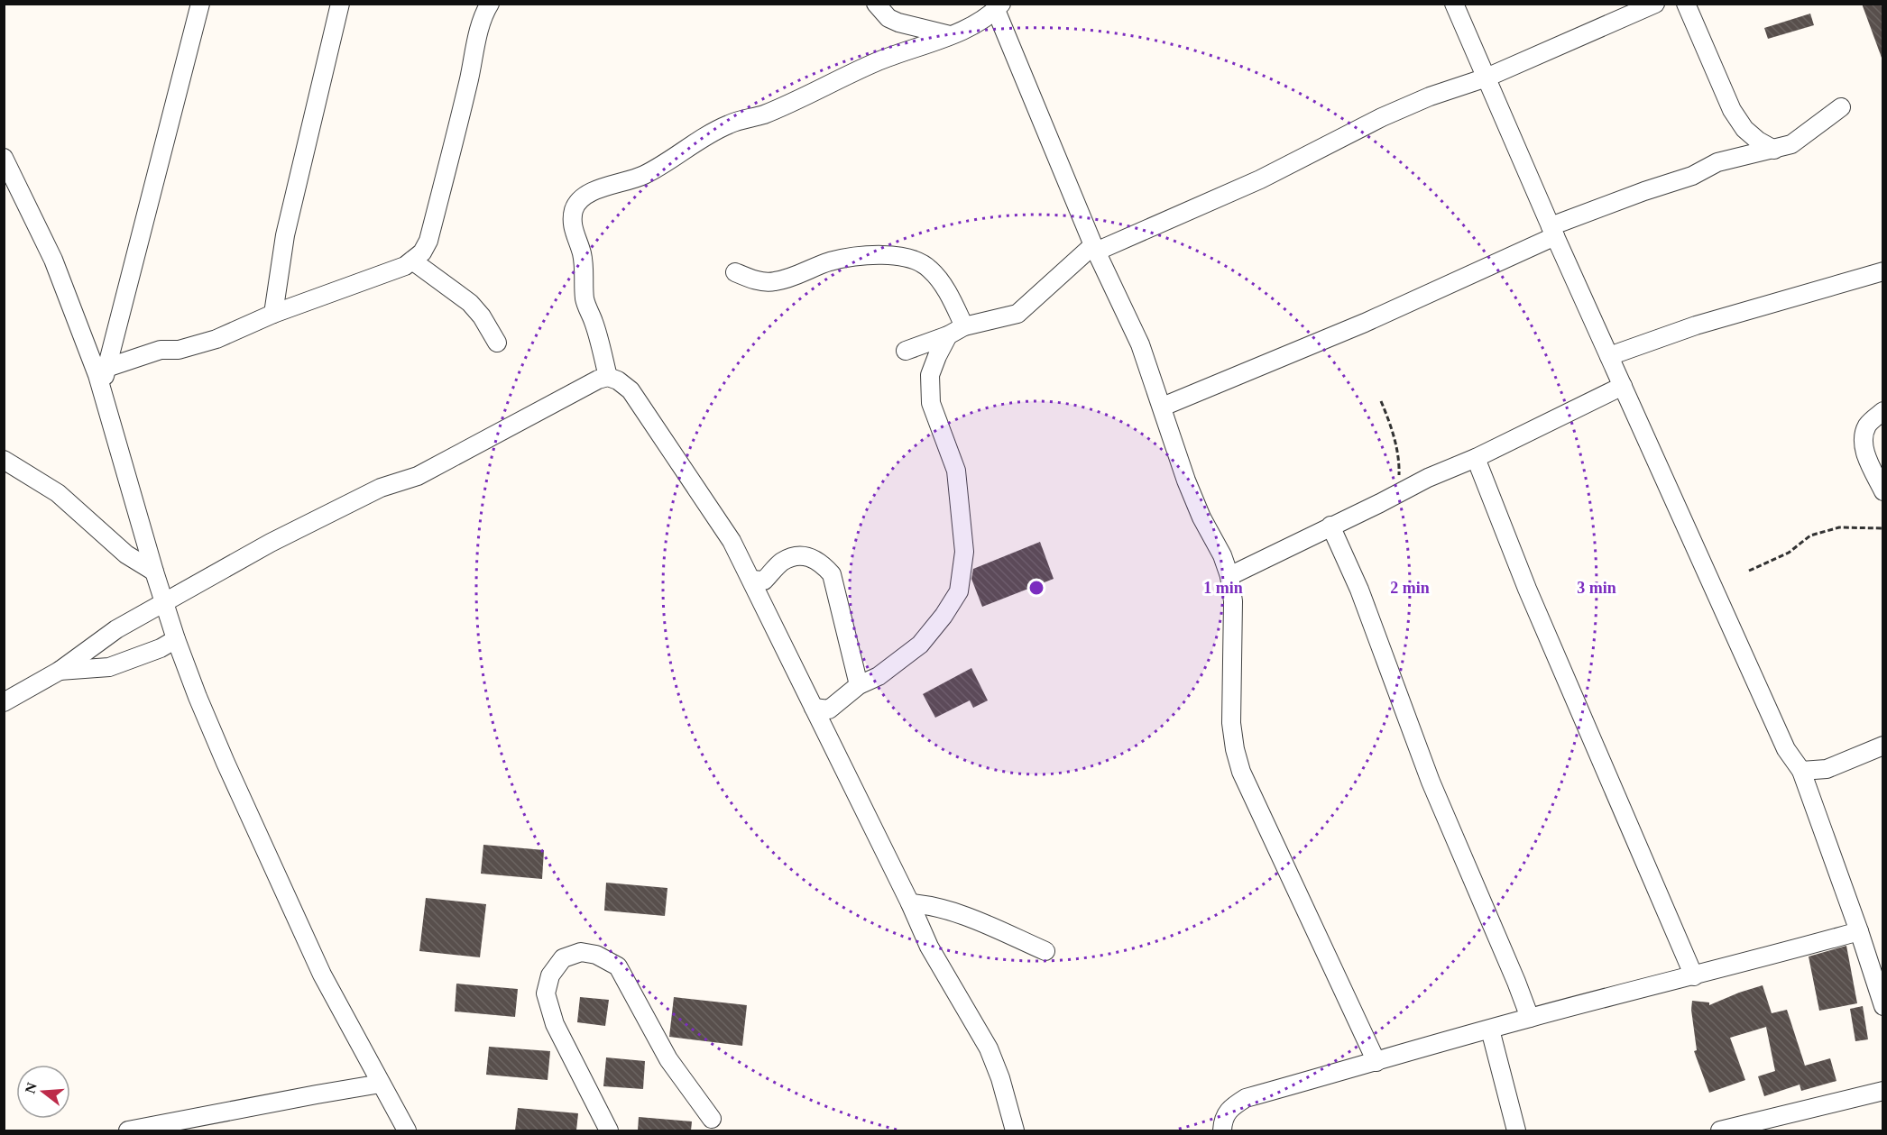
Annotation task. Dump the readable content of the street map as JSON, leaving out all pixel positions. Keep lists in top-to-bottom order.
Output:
{
  "north": "left",
  "rings": ["1 min", "2 min", "3 min"]
}
